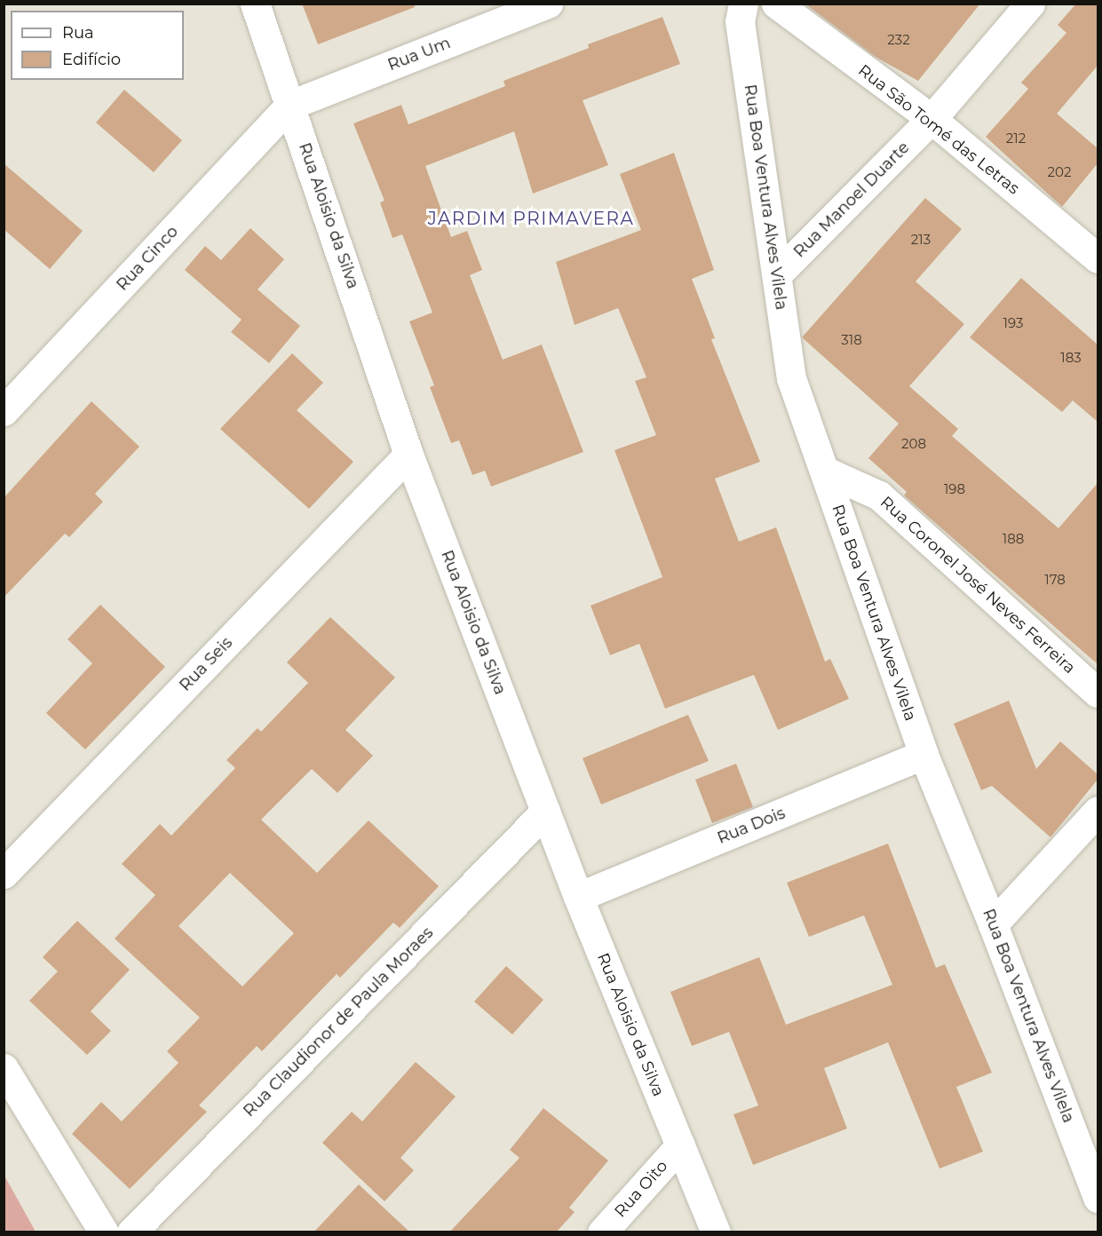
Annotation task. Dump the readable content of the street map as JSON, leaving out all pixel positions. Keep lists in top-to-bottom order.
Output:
{
  "streets": {
    "street": [
      "Rua Um",
      "Rua São Tomé das Letras",
      "Rua Boa Ventura Alves Vilela",
      "Rua Manoel Duarte",
      "Rua Aloisio da Silva",
      "Rua Cinco",
      "Rua Coronel José Neves Ferreira",
      "Rua Seis",
      "Rua Dois",
      "Rua Claudionor de Paula Moraes",
      "Rua Oito"
    ]
  },
  "crossings": [
    ["Rua Um", "Rua Aloisio da Silva"],
    ["Rua Um", "Rua Cinco"],
    ["Rua São Tomé das Letras", "Rua Manoel Duarte"],
    ["Rua Boa Ventura Alves Vilela", "Rua Manoel Duarte"],
    ["Rua Boa Ventura Alves Vilela", "Rua Coronel José Neves Ferreira"],
    ["Rua Boa Ventura Alves Vilela", "Rua Dois"],
    ["Rua Aloisio da Silva", "Rua Cinco"],
    ["Rua Aloisio da Silva", "Rua Seis"],
    ["Rua Aloisio da Silva", "Rua Dois"],
    ["Rua Aloisio da Silva", "Rua Claudionor de Paula Moraes"],
    ["Rua Aloisio da Silva", "Rua Oito"]
  ],
  "districts": ["JARDIM PRIMAVERA"],
  "house_numbers": [
    "232",
    "212",
    "202",
    "213",
    "193",
    "318",
    "183",
    "208",
    "198",
    "188",
    "178"
  ],
  "legend": ["Rua", "Edifício"]
}
